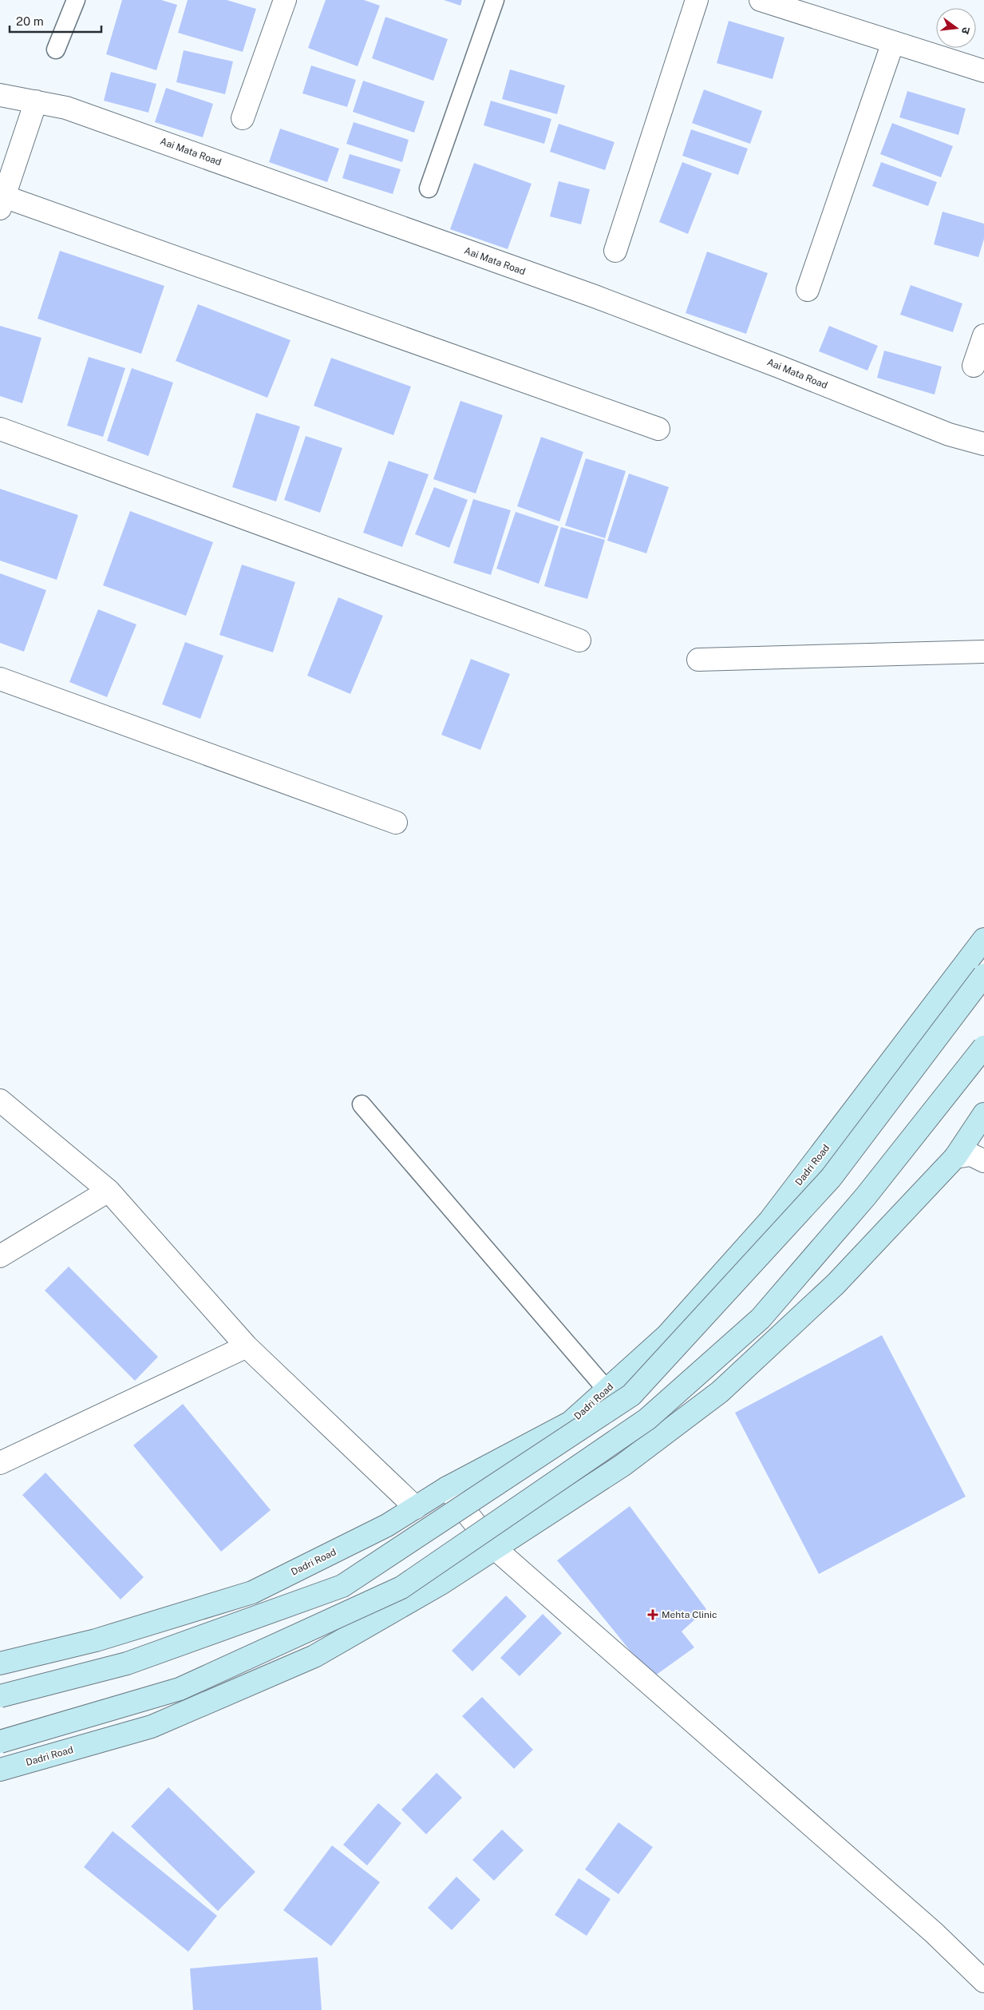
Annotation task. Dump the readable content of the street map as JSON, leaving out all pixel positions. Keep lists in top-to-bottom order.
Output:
{
  "streets": {
    "main road": ["Dadri Road"],
    "street": ["Aai Mata Road"]
  },
  "places": {
    "health": ["Mehta Clinic"]
  },
  "scale_bar": "20 m",
  "north": "right"
}
